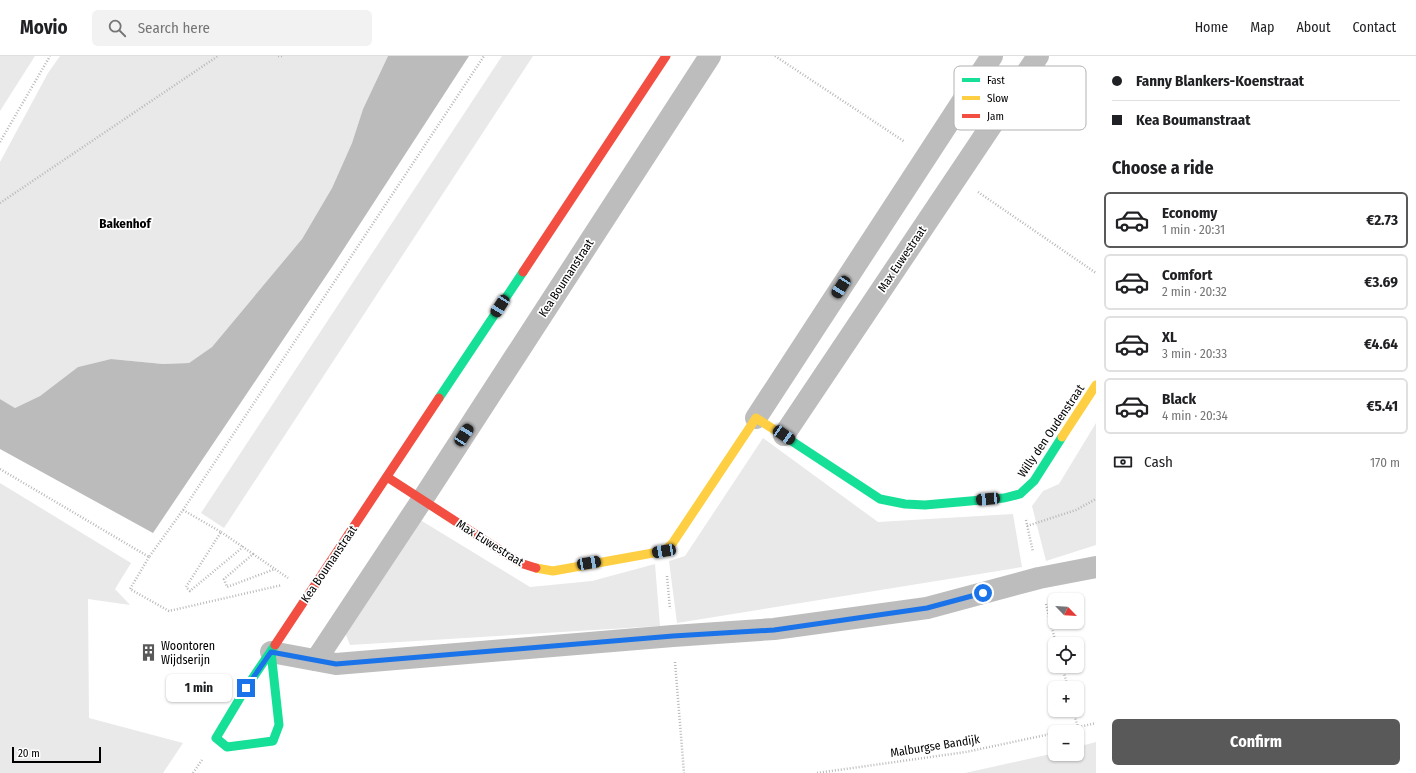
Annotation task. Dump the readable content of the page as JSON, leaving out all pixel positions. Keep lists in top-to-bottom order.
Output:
{
  "streets": {
    "street": ["Max Euwestraat", "Kea Boumanstraat", "Willy den Oudenstraat"],
    "path": ["Malburgse Bandijk"]
  },
  "crossings": [
    ["Max Euwestraat", "Kea Boumanstraat"],
    ["Max Euwestraat", "Willy den Oudenstraat"]
  ],
  "districts": ["Bakenhof"],
  "places": {
    "building": ["Woontoren Wijdserijn"]
  },
  "legend": ["Fast", "Slow", "Jam"],
  "scale_bar": "20 m",
  "north": "bottom right",
  "page": {
    "header": "Movio",
    "search": "Search here",
    "nav": [
      "Home",
      "Map",
      "About",
      "Contact"
    ],
    "banner": ["Fanny Blankers-Koenstraat", "Kea Boumanstraat"],
    "heading": "Choose a ride",
    "list": [
      {
        "name": "Economy",
        "note": "1 min · 20:31",
        "value": "€2.73"
      },
      {
        "name": "Comfort",
        "note": "2 min · 20:32",
        "value": "€3.69"
      },
      {
        "name": "XL",
        "note": "3 min · 20:33",
        "value": "€4.64"
      },
      {
        "name": "Black",
        "note": "4 min · 20:34",
        "value": "€5.41"
      }
    ],
    "pay": ["Cash", "170 m"],
    "map_buttons": ["+", "−"],
    "bubble": "1 min",
    "buttons": "Confirm",
    "scale": "20 m"
  }
}
